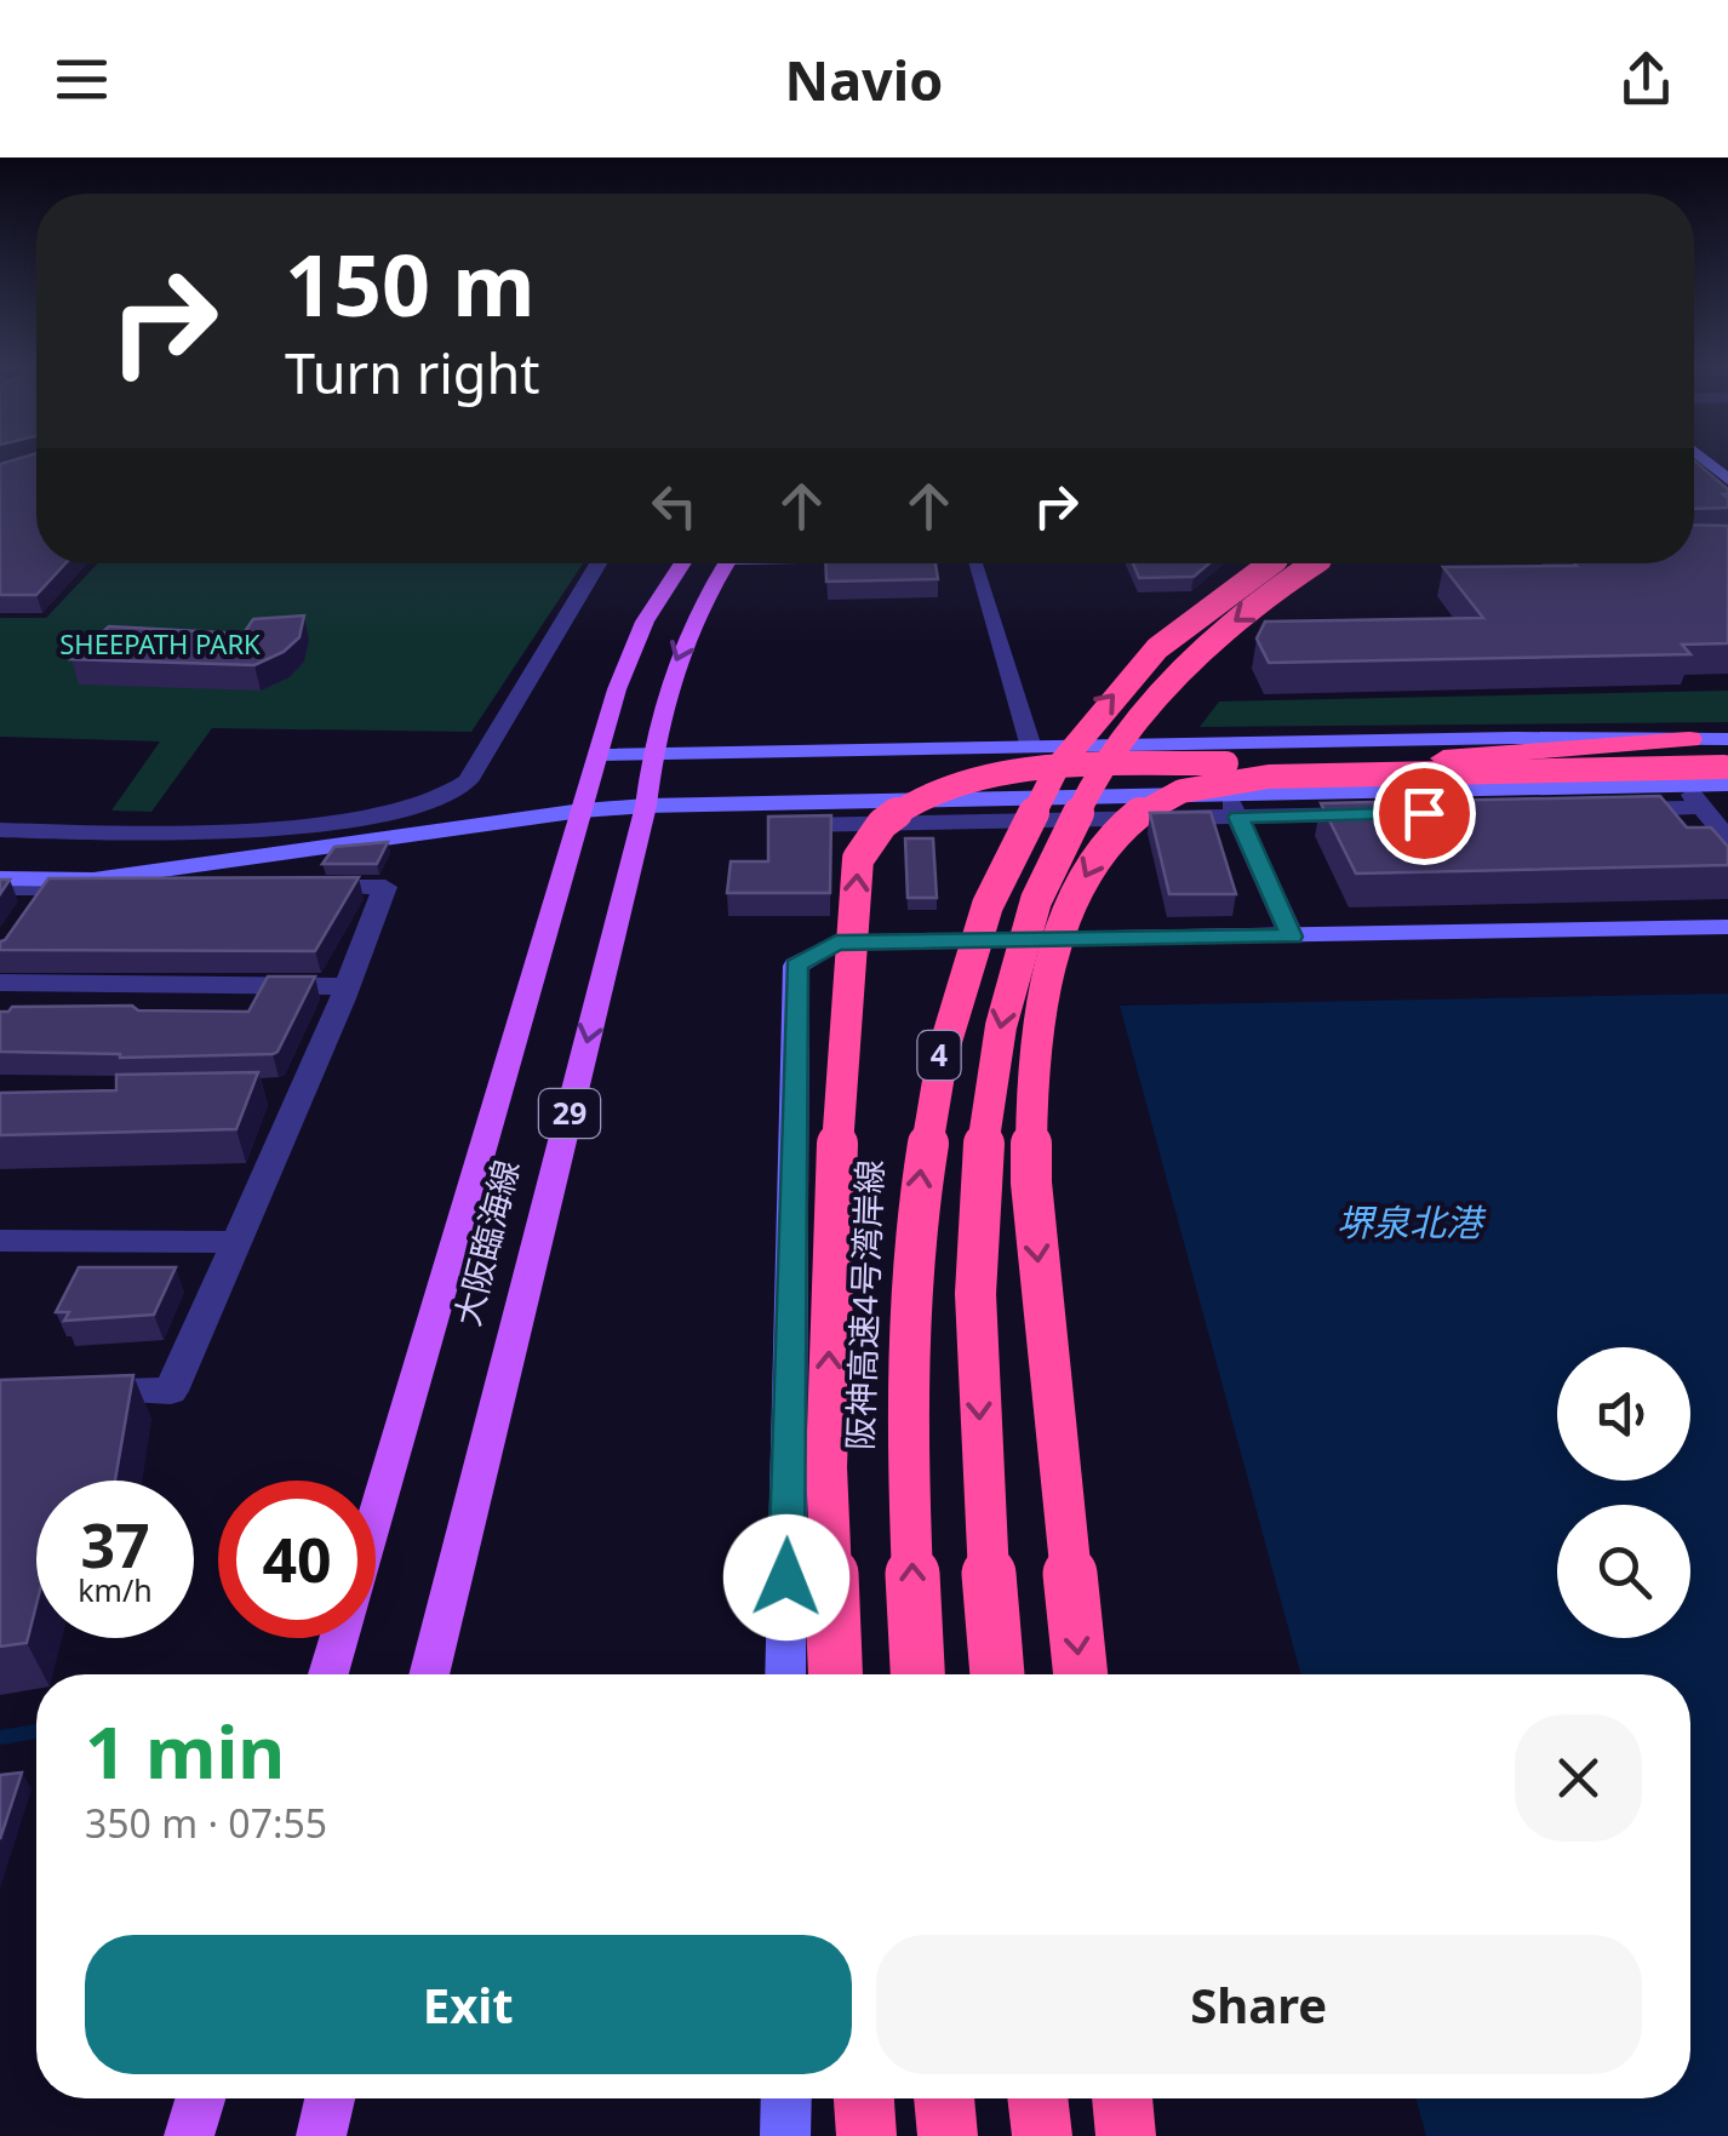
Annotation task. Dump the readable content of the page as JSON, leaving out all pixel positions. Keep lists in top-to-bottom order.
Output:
{
  "streets": {
    "highway": ["4", "阪神高速4号湾岸線"],
    "main road": ["29", "大阪臨海線"]
  },
  "water": ["堺泉北港"],
  "parks": ["SHEEPATH PARK"],
  "page": {
    "header": "Navio",
    "turn": ["150 m", "Turn right"],
    "speed": "37 km/h",
    "limit": "40",
    "heading": ["1 min", "350 m · 07:55"],
    "buttons": ["Exit", "Share"]
  }
}
